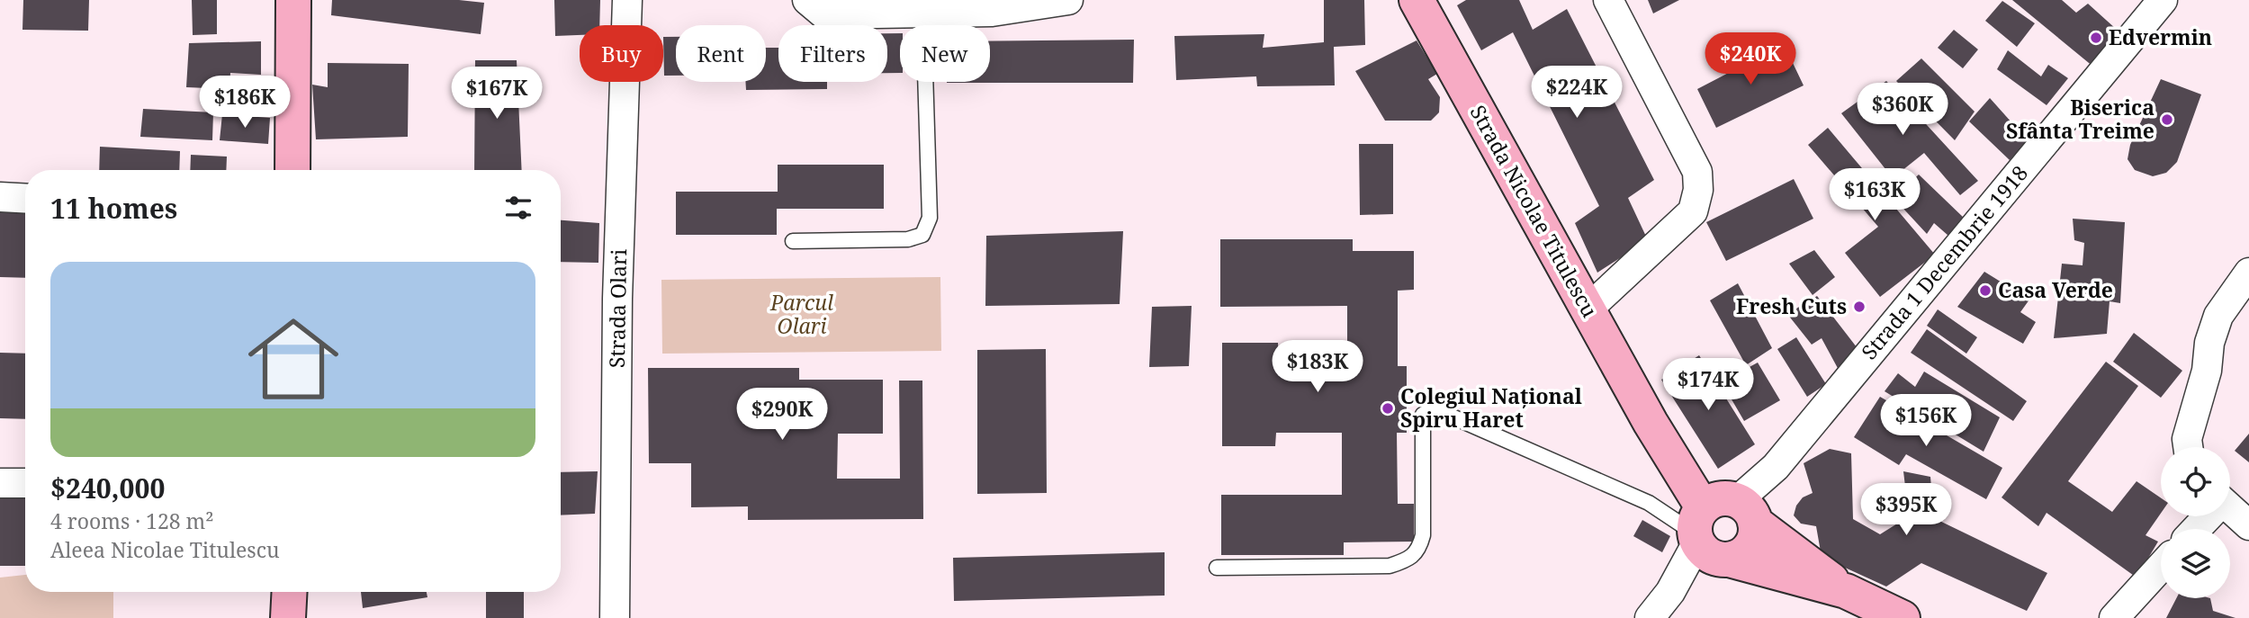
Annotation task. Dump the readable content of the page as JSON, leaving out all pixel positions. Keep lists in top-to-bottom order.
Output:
{
  "streets": {
    "main road": ["Strada Nicolae Titulescu"],
    "street": ["Strada 1 Decembrie 1918", "Strada Olari"]
  },
  "crossings": [
    ["Strada Nicolae Titulescu", "Strada 1 Decembrie 1918"]
  ],
  "parks": ["Parcul Olari"],
  "places": [
    "Edvermin",
    "Biserica Sfânta Treime",
    "Casa Verde",
    "Fresh Cuts",
    "Colegiul Național Spiru Haret"
  ],
  "page": {
    "chip": [
      "Buy",
      "Rent",
      "Filters",
      "New"
    ],
    "price": [
      "$240K",
      "$224K",
      "$167K",
      "$186K",
      "$360K",
      "$163K",
      "$183K",
      "$174K",
      "$290K",
      "$156K",
      "$395K"
    ],
    "heading": "11 homes",
    "list": [
      {
        "name": "$240,000",
        "note": "4 rooms · 128 m² · Aleea Nicolae Titulescu"
      }
    ]
  }
}
